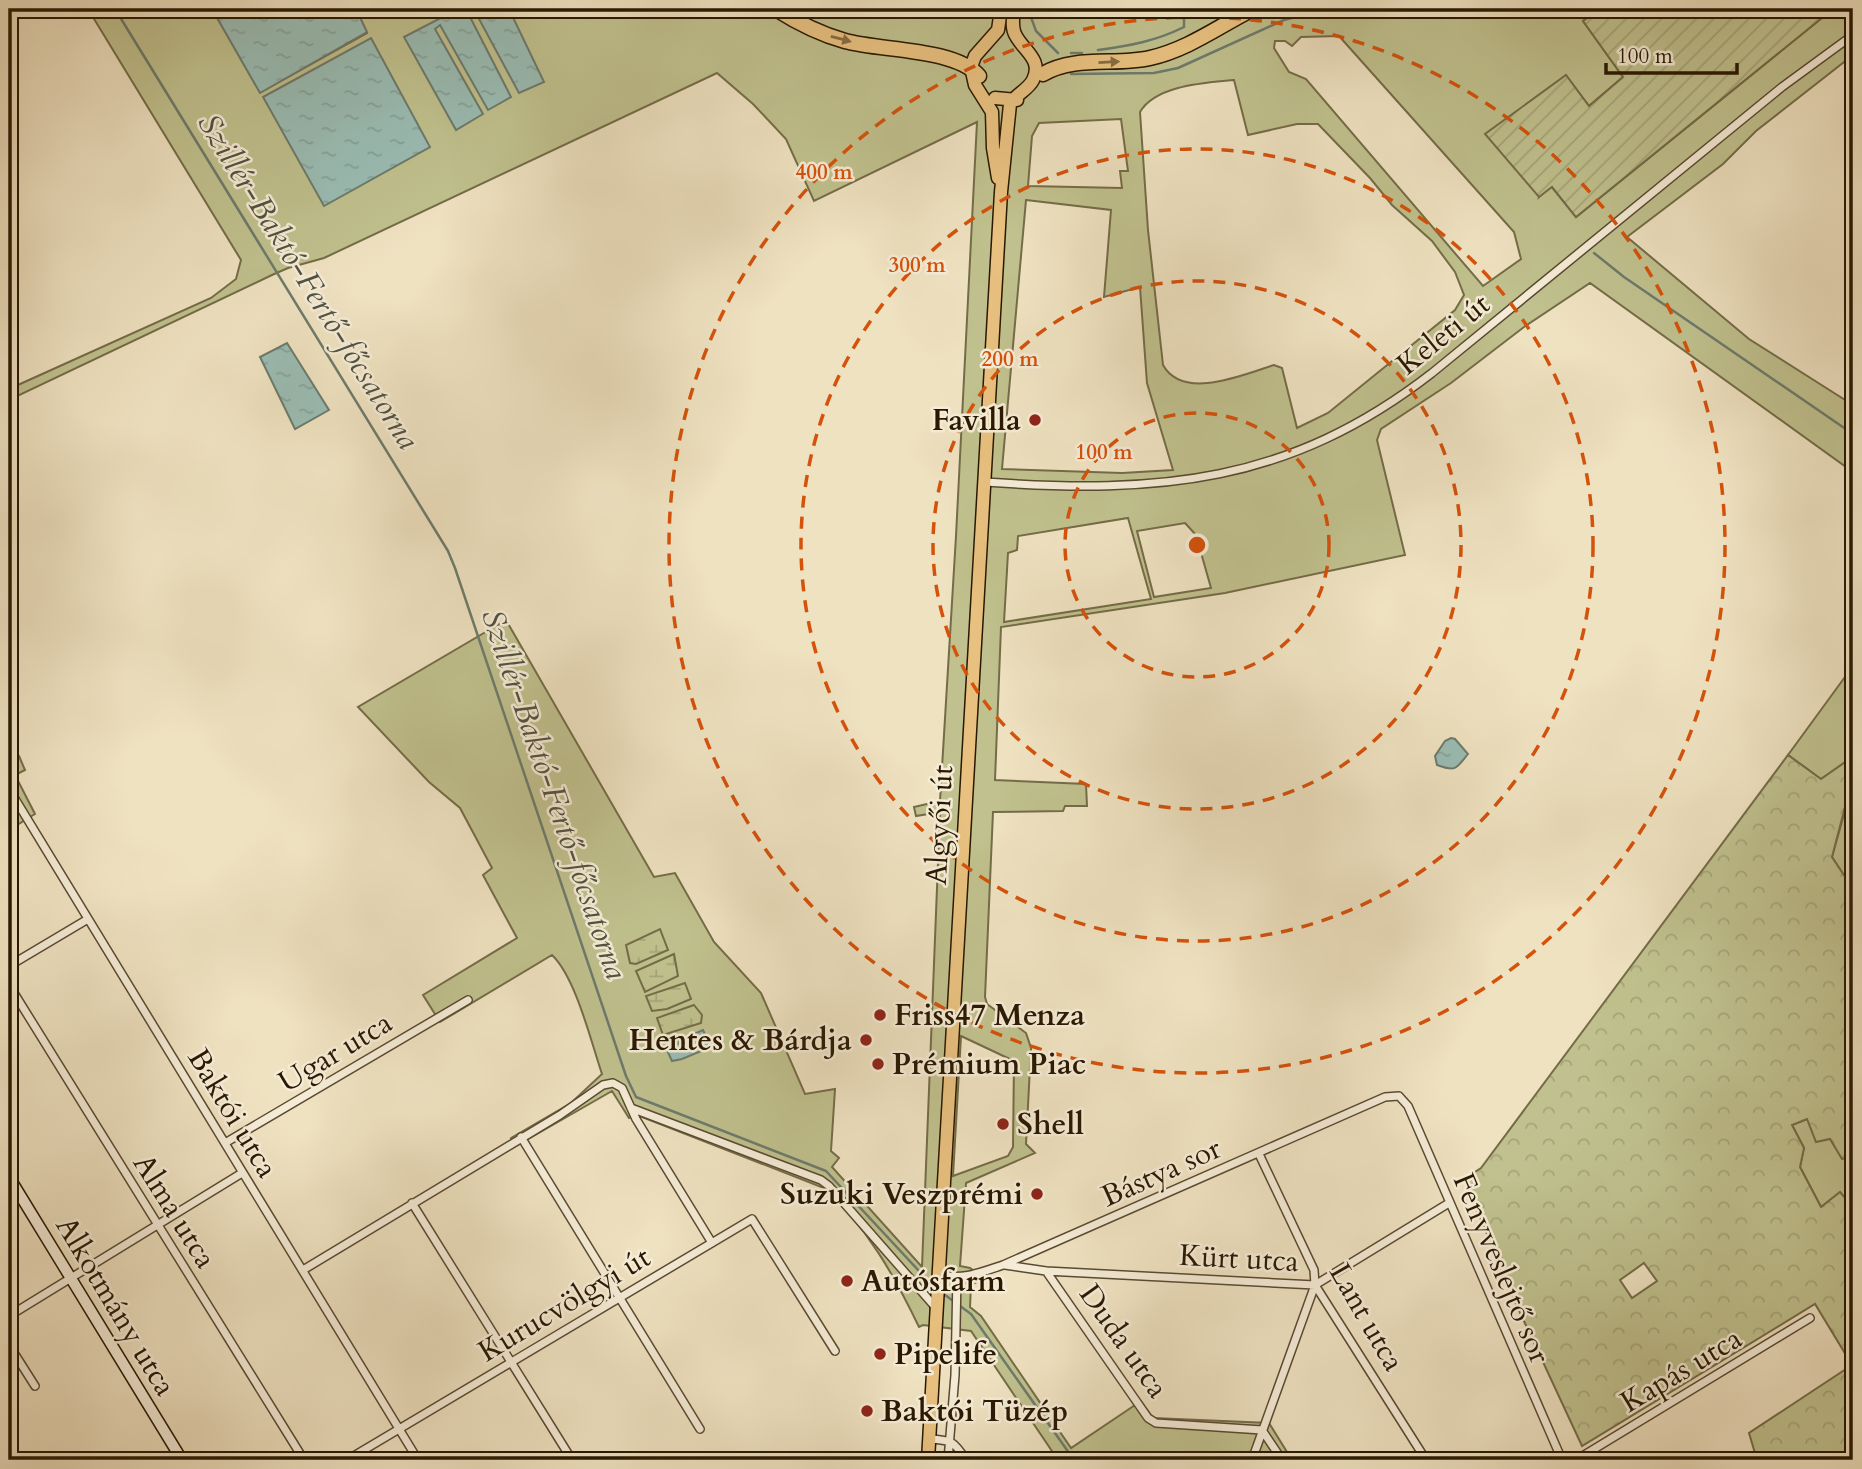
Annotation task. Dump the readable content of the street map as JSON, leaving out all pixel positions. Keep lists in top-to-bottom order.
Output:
{
  "streets": {
    "main road": ["Algyői út"],
    "street": [
      "Keleti út",
      "Ugar utca",
      "Baktói utca",
      "Bástya sor",
      "Alma utca",
      "Kürt utca",
      "Fenyveslejtő sor",
      "Kurucvölgyi út",
      "Alkotmány utca",
      "Lant utca",
      "Duda utca",
      "Kapás utca"
    ]
  },
  "crossings": [
    ["Keleti út", "Algyői út"],
    ["Algyői út", "Bástya sor"],
    ["Ugar utca", "Baktói utca"],
    ["Baktói utca", "Kurucvölgyi út"],
    ["Bástya sor", "Kürt utca"],
    ["Bástya sor", "Fenyveslejtő sor"],
    ["Bástya sor", "Lant utca"],
    ["Bástya sor", "Duda utca"],
    ["Kürt utca", "Fenyveslejtő sor"],
    ["Kürt utca", "Lant utca"],
    ["Kürt utca", "Duda utca"]
  ],
  "water": ["Szillér-Baktó-Fertő-főcsatorna"],
  "places": [
    "Favilla",
    "Friss47 Menza",
    "Hentes & Bárdja",
    "Prémium Piac",
    "Shell",
    "Suzuki Veszprémi",
    "Autósfarm",
    "Pipelife",
    "Baktói Tüzép"
  ],
  "scale_bar": "100 m",
  "rings": [
    "400 m",
    "300 m",
    "200 m",
    "100 m"
  ]
}
